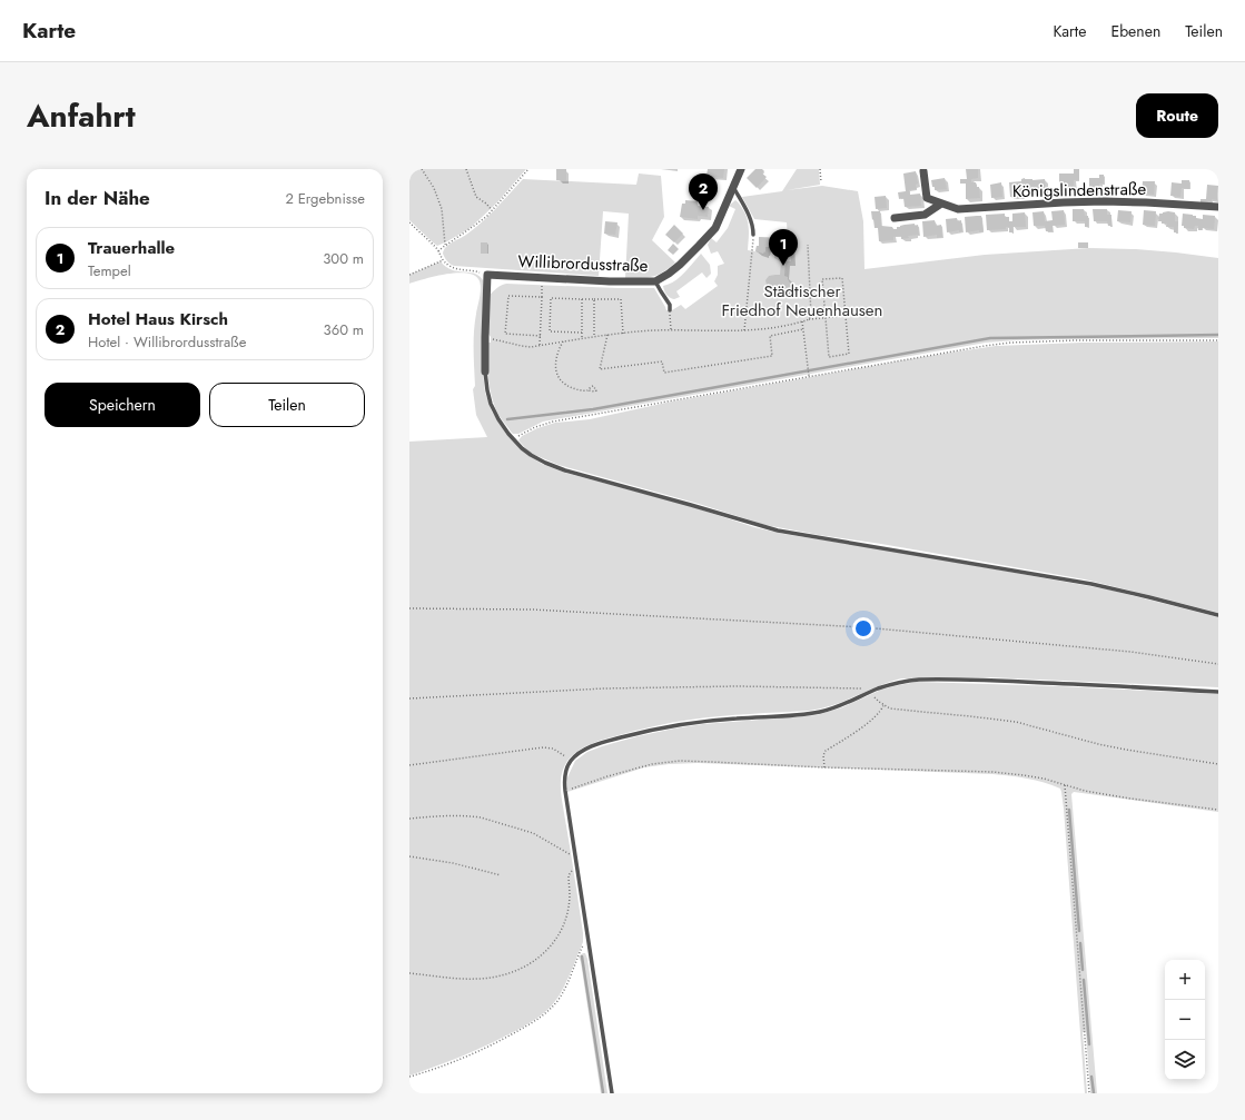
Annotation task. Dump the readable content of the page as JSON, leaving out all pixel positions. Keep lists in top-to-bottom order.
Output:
{
  "streets": {
    "street": ["Königslindenstraße", "Willibrordusstraße"]
  },
  "parks": ["Städtischer Friedhof Neuenhausen"],
  "page": {
    "header": "Karte",
    "nav": ["Karte", "Ebenen", "Teilen"],
    "title": "Anfahrt",
    "buttons": [
      "Route",
      ["Speichern", "Teilen"]
    ],
    "heading": ["In der Nähe", "2 Ergebnisse"],
    "pins": ["2", "1"],
    "list": [
      {
        "mark": "1",
        "name": "Trauerhalle",
        "note": "Tempel",
        "value": "300 m"
      },
      {
        "mark": "2",
        "name": "Hotel Haus Kirsch",
        "note": "Hotel · Willibrordusstraße",
        "value": "360 m"
      }
    ],
    "map_buttons": ["+", "−"]
  }
}
